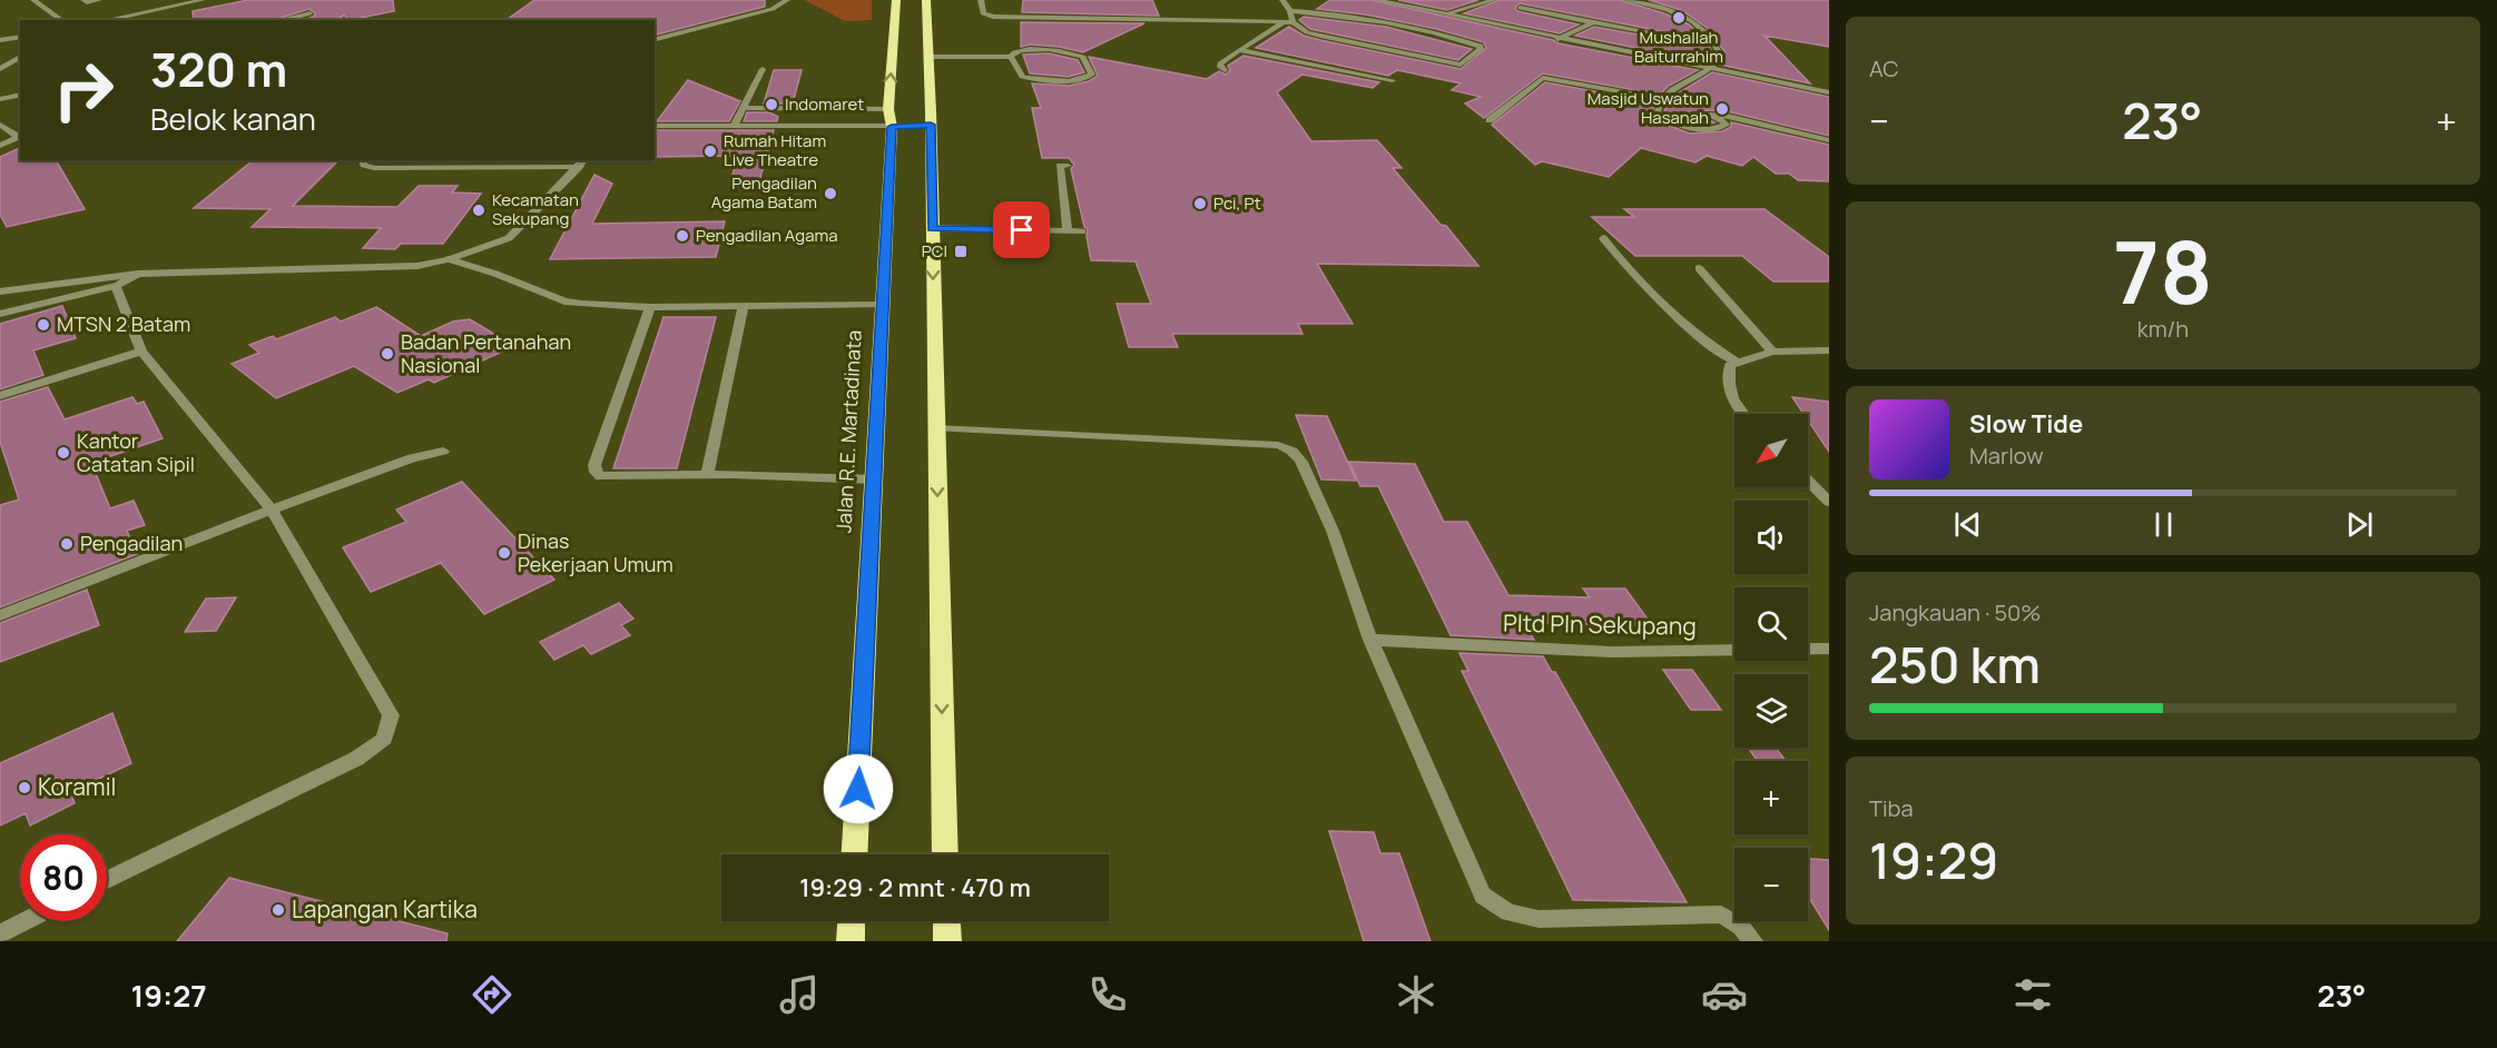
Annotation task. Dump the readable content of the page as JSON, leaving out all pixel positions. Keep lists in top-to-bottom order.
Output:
{
  "streets": {
    "highway": ["Jalan R.E. Martadinata"],
    "street": ["Pltd Pln Sekupang"]
  },
  "places": {
    "other": [
      "Mushallah Baiturrahim",
      "Indomaret",
      "Masjid Uswatun Hasanah",
      "Rumah Hitam Live Theatre",
      "Pengadilan Agama Batam",
      "Pci, Pt",
      "Kecamatan Sekupang",
      "Pengadilan Agama",
      "MTSN 2 Batam",
      "Badan Pertanahan Nasional",
      "Kantor Catatan Sipil",
      "Pengadilan",
      "Dinas Pekerjaan Umum",
      "Koramil",
      "Lapangan Kartika"
    ],
    "transit": ["PCI"]
  },
  "north": "bottom left",
  "page": {
    "tile": [
      "AC",
      ["78", "km/h"],
      ["Jangkauan · 50%", "250 km"],
      ["Tiba", "19:29"]
    ],
    "turn": ["320 m", "Belok kanan"],
    "heat": ["−", "23°", "+"],
    "song": ["Slow Tide", "Marlow"],
    "map_buttons": ["+", "−"],
    "limit": "80",
    "trip": "19:29 · 2 mnt · 470 m",
    "tabs": ["19:27", "23°"]
  }
}
